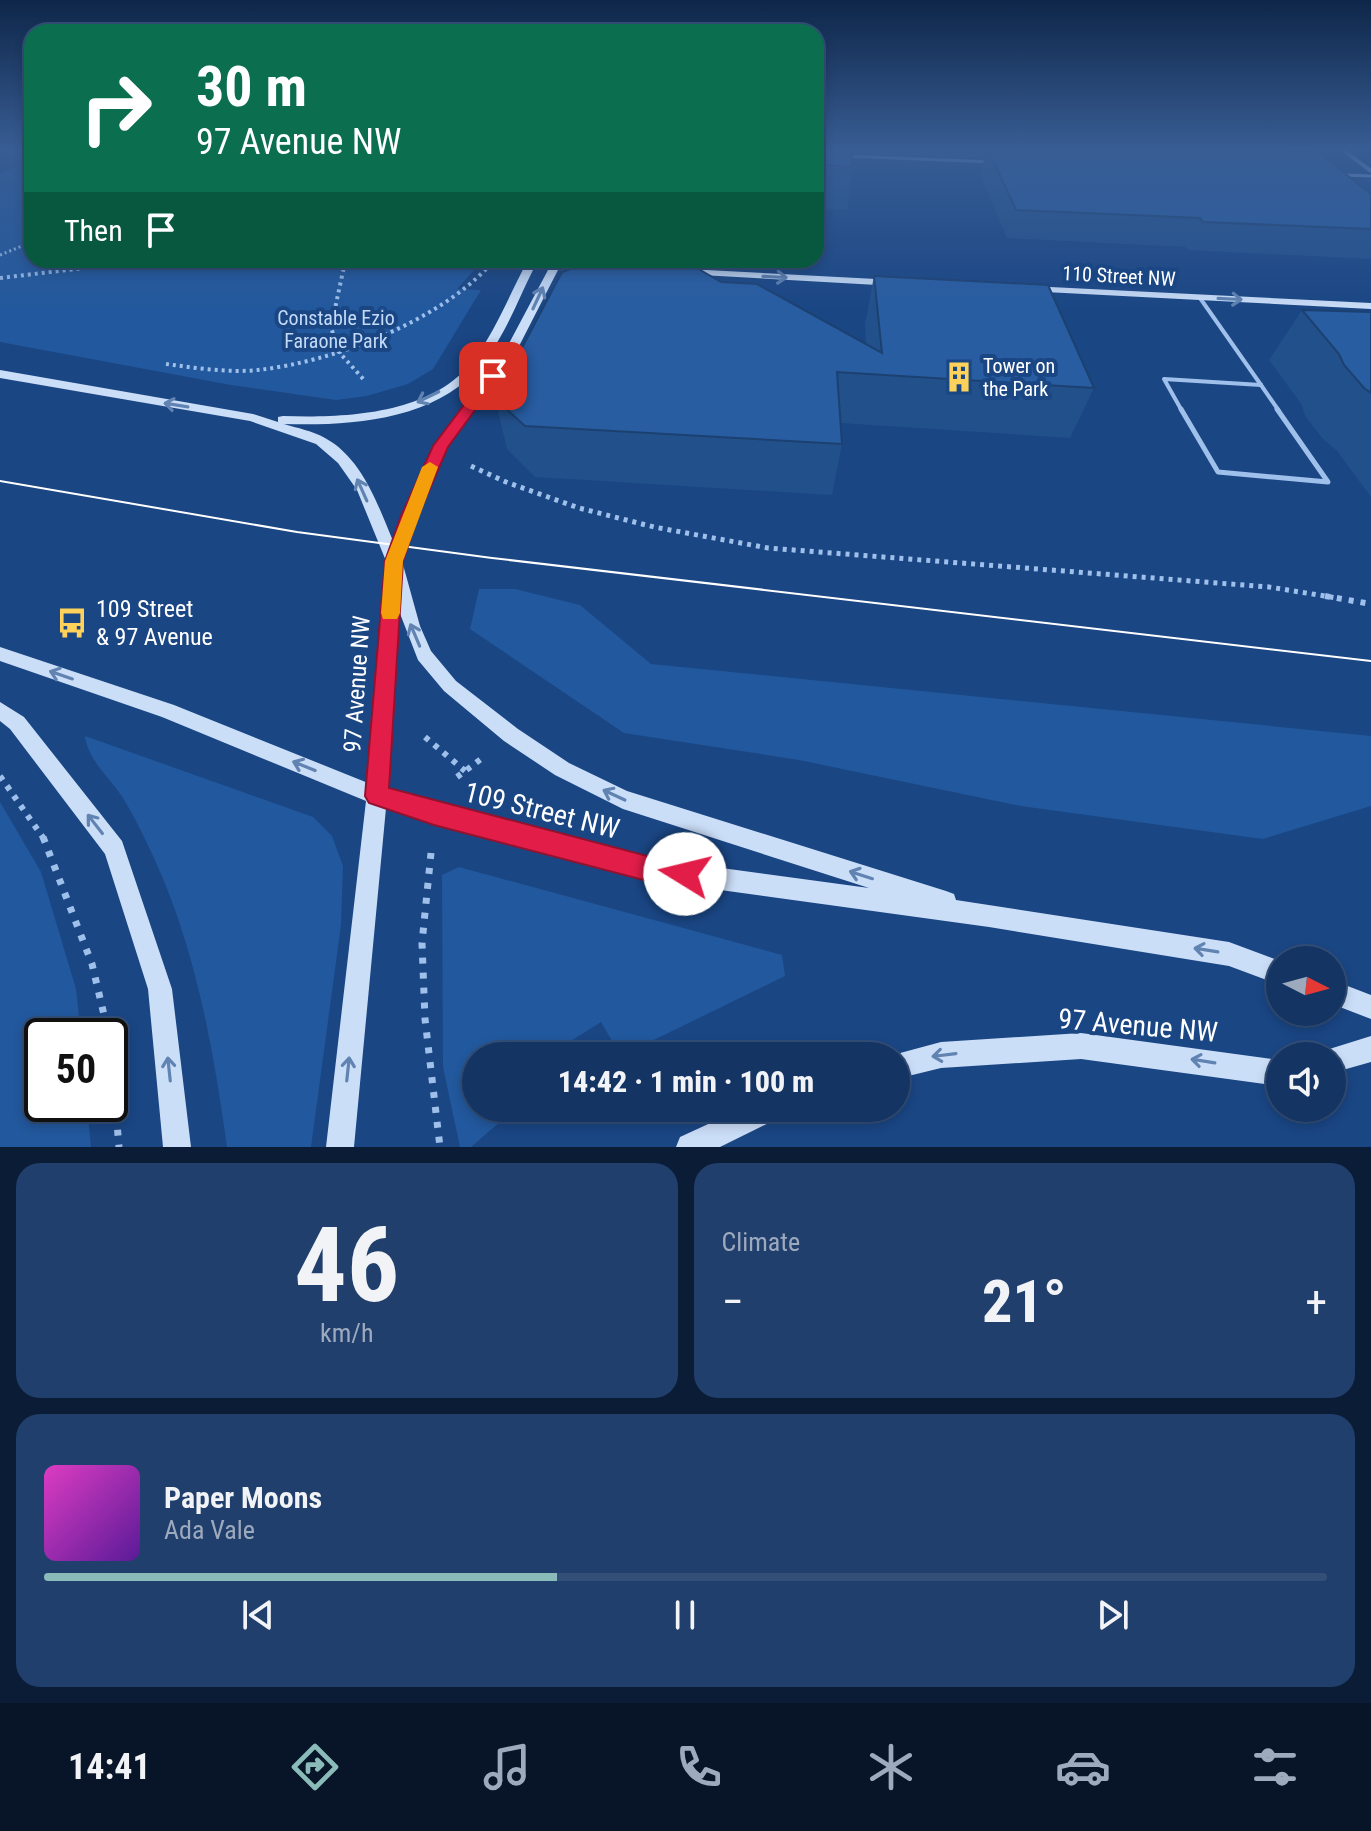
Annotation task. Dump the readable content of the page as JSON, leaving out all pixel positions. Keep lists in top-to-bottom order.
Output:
{
  "streets": {
    "main road": ["110 Street NW", "97 Avenue NW", "109 Street NW"]
  },
  "crossings": [
    ["97 Avenue NW", "109 Street NW"]
  ],
  "one_way": ["110 Street NW", "109 Street NW"],
  "parks": ["Constable Ezio Faraone Park"],
  "places": {
    "building": ["Tower on the Park"],
    "bus stop": ["109 Street & 97 Avenue"]
  },
  "north": "right",
  "page": {
    "turn": ["30 m", "97 Avenue NW"],
    "then": "Then",
    "limit": "50",
    "trip": "14:42 · 1 min · 100 m",
    "tile": [
      ["46", "km/h"],
      "Climate"
    ],
    "heat": ["−", "21°", "+"],
    "song": ["Paper Moons", "Ada Vale"],
    "tabs": "14:41"
  }
}
